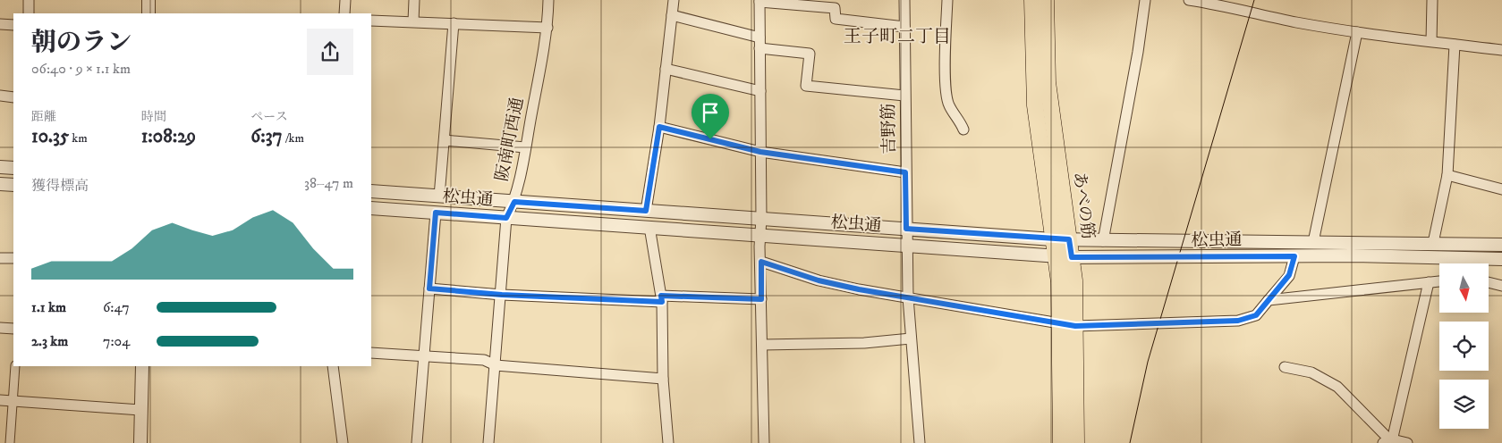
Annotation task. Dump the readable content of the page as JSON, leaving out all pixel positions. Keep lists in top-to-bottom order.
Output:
{
  "streets": {
    "main road": ["あべの筋"],
    "street": ["吉野筋", "阪南町西通", "松虫通"]
  },
  "crossings": [
    ["吉野筋", "松虫通"],
    ["阪南町西通", "松虫通"],
    ["松虫通", "あべの筋"]
  ],
  "districts": ["王子町二丁目"],
  "north": "bottom",
  "page": {
    "heading": ["朝のラン", "06:40 · 9 × 1.1 km"],
    "stats": [
      ["距離", "10.35 km"],
      ["時間", "1:08:29"],
      ["ペース", "6:37 /km"]
    ],
    "chart": ["獲得標高", "38–47 m"],
    "list": [
      {
        "name": "1.1 km",
        "note": "6:47"
      },
      {
        "name": "2.3 km",
        "note": "7:04"
      }
    ]
  }
}
